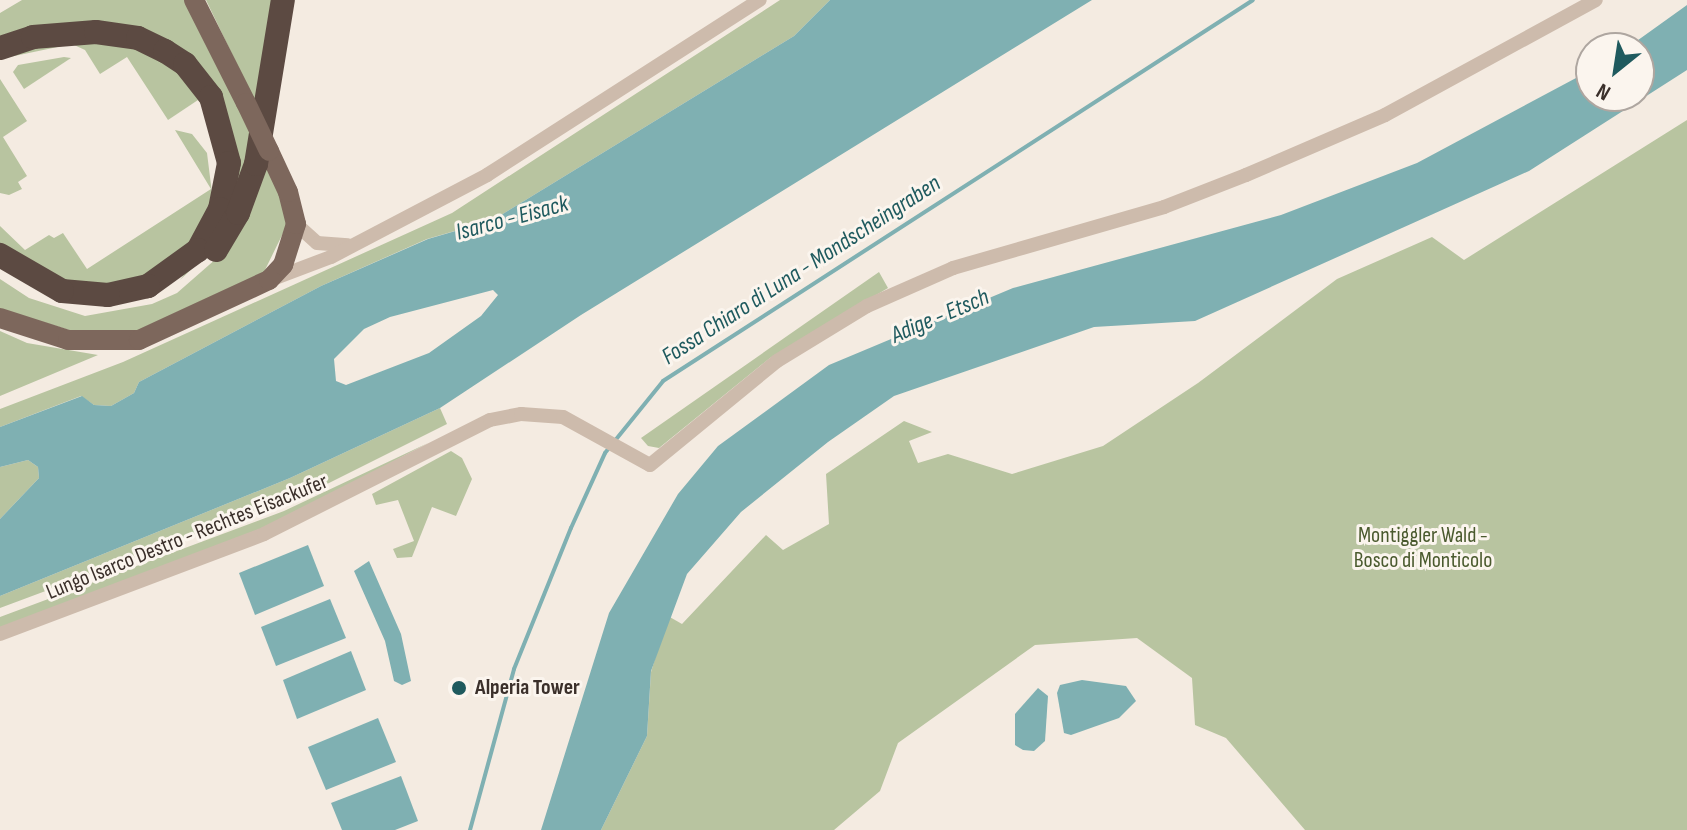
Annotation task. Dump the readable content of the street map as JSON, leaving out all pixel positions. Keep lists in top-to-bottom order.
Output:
{
  "streets": {
    "street": ["Lungo Isarco Destro - Rechtes Eisackufer"]
  },
  "water": ["Isarco - Eisack", "Fossa Chiaro di Luna - Mondscheingraben", "Adige - Etsch"],
  "parks": ["Montiggler Wald - Bosco di Monticolo"],
  "places": ["Alperia Tower"],
  "north": "bottom left"
}
